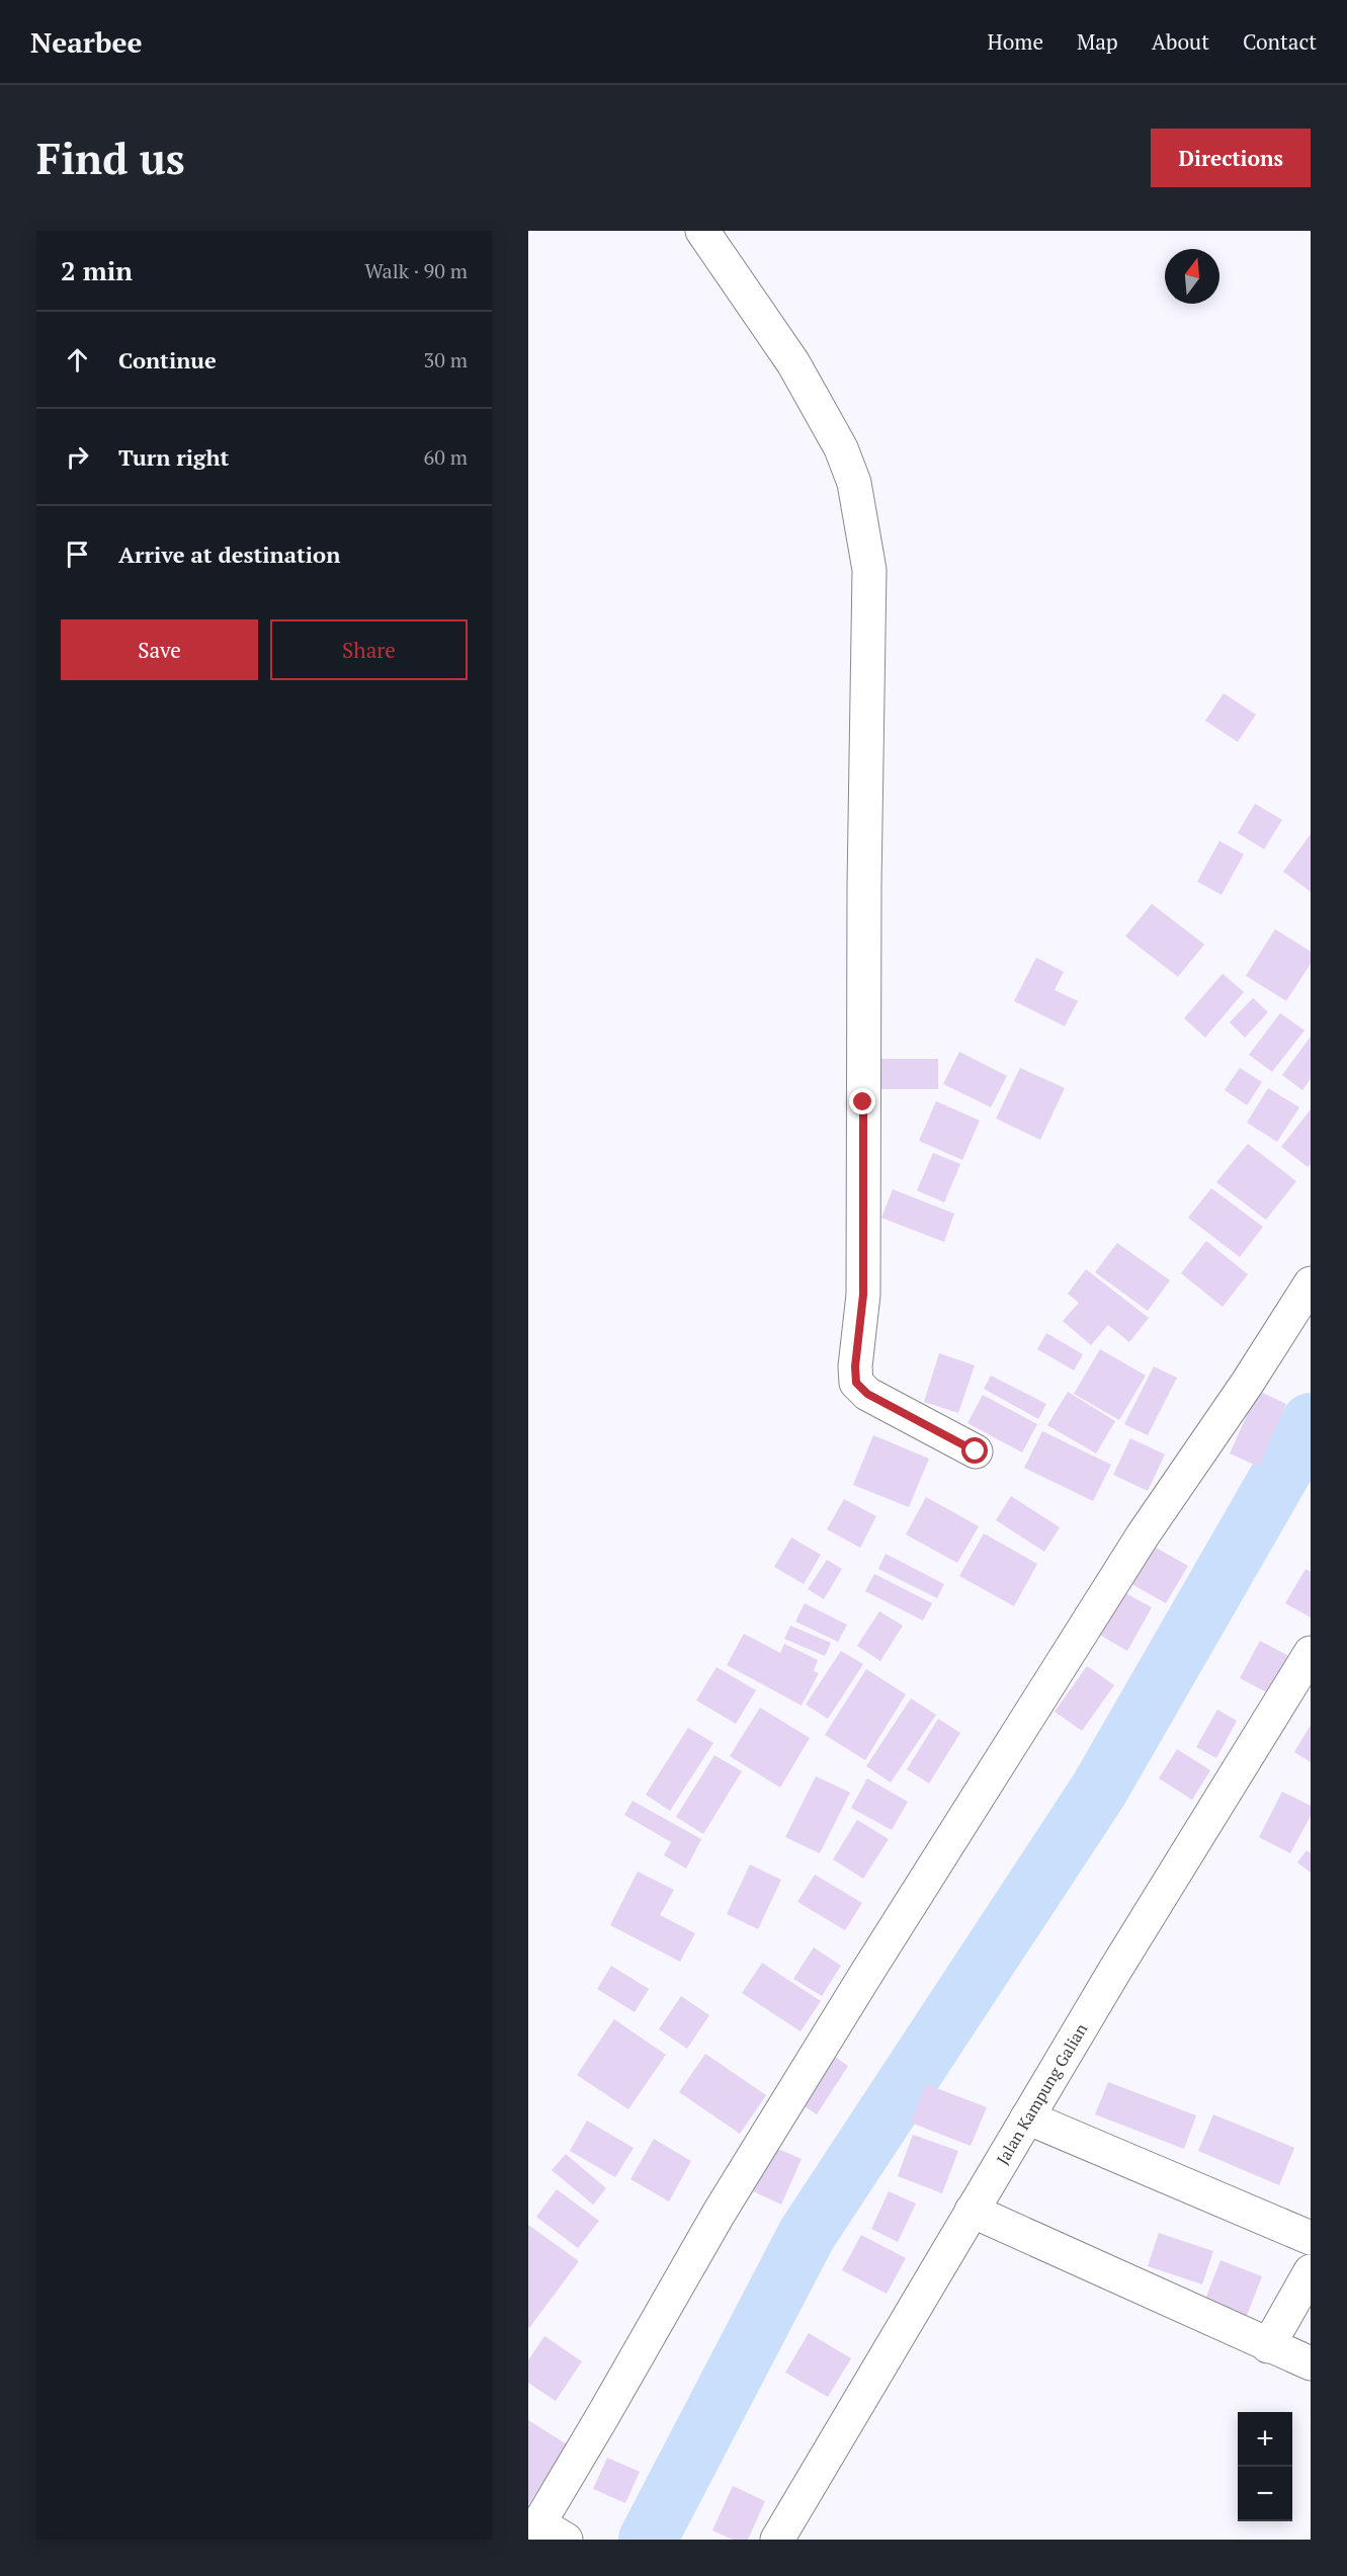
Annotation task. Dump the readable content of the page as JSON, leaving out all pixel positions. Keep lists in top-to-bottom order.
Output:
{
  "streets": {
    "street": ["Jalan Kampung Galian"]
  },
  "north": "top",
  "page": {
    "header": "Nearbee",
    "nav": [
      "Home",
      "Map",
      "About",
      "Contact"
    ],
    "buttons": [
      "Directions",
      ["Save", "Share"]
    ],
    "title": "Find us",
    "heading": ["2 min", "Walk · 90 m"],
    "list": [
      ["Continue", "30 m"],
      ["Turn right", "60 m"],
      "Arrive at destination"
    ],
    "map_buttons": ["+", "−"]
  }
}
